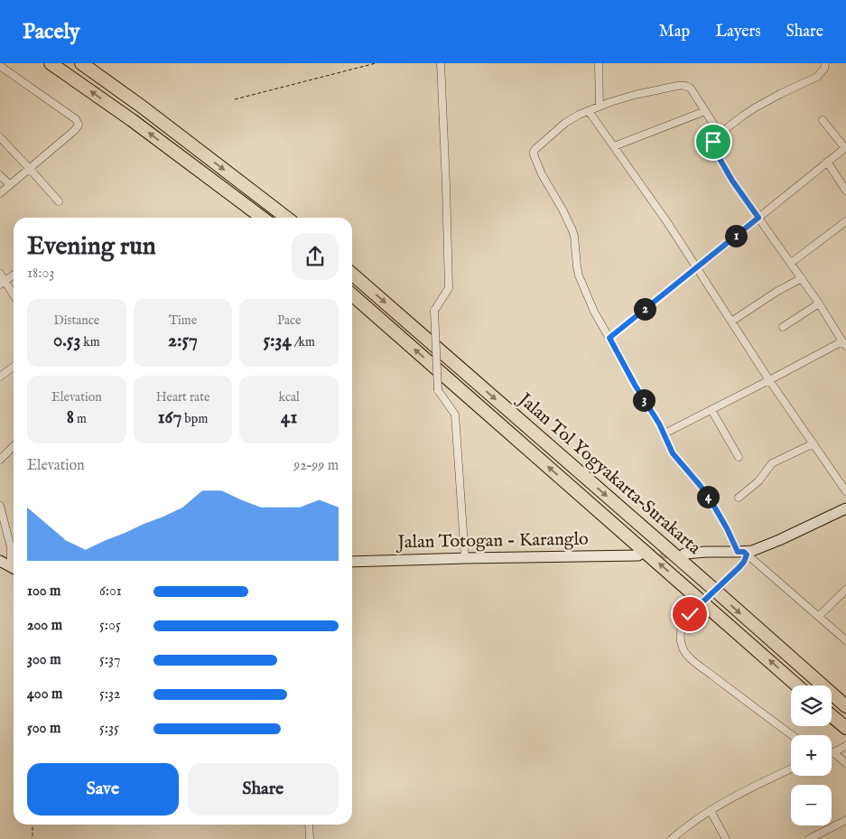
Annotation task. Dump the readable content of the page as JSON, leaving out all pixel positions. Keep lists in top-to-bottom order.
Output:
{
  "streets": {
    "highway": ["Jalan Tol Yogyakarta–Surakarta"],
    "main road": ["Jalan Totogan - Karanglo"]
  },
  "page": {
    "header": "Pacely",
    "nav": ["Map", "Layers", "Share"],
    "heading": ["Evening run", "18:03"],
    "pins": [
      "1",
      "2",
      "3",
      "4"
    ],
    "stats": [
      ["Distance", "0.53 km"],
      ["Time", "2:57"],
      ["Pace", "5:34 /km"],
      ["Elevation", "8 m"],
      ["Heart rate", "167 bpm"],
      ["kcal", "41"]
    ],
    "chart": ["Elevation", "92–99 m"],
    "list": [
      {
        "name": "100 m",
        "note": "6:01"
      },
      {
        "name": "200 m",
        "note": "5:05"
      },
      {
        "name": "300 m",
        "note": "5:37"
      },
      {
        "name": "400 m",
        "note": "5:32"
      },
      {
        "name": "500 m",
        "note": "5:35"
      }
    ],
    "map_buttons": ["+", "−"],
    "buttons": ["Save", "Share"]
  }
}
